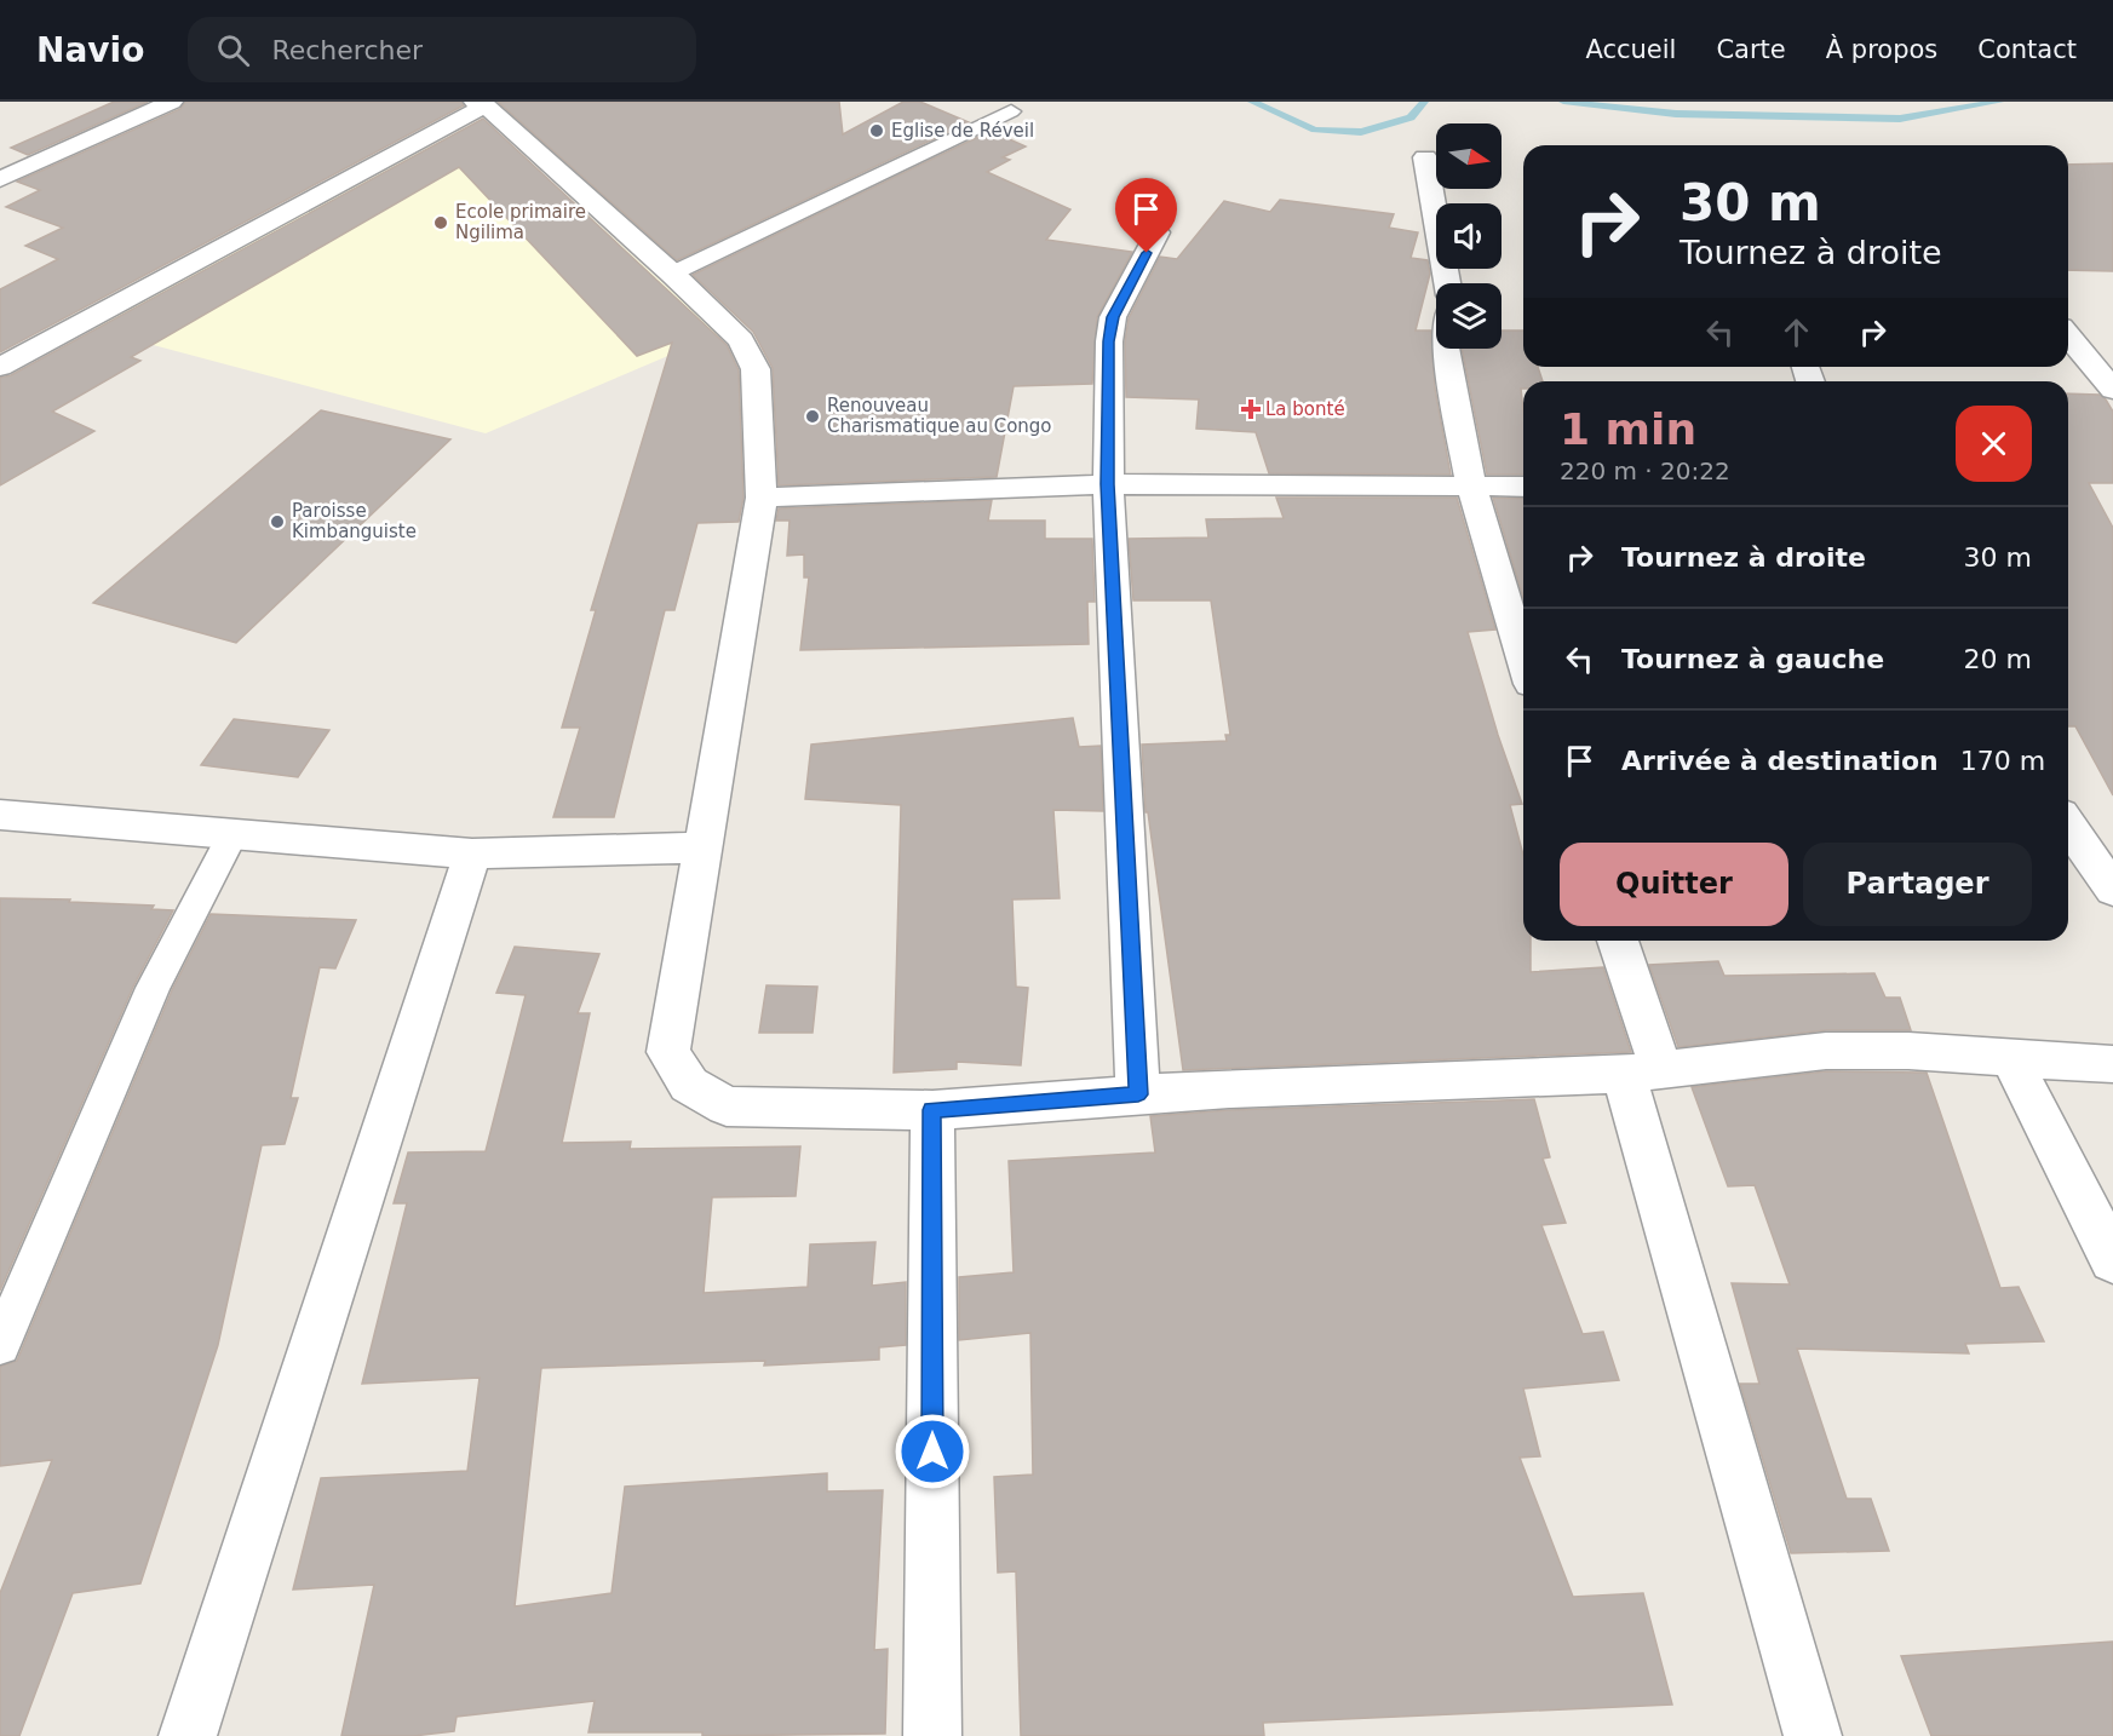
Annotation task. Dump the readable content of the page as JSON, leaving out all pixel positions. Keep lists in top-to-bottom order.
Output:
{
  "places": {
    "other": [
      "Eglise de Réveil",
      "Ecole primaire Ngilima",
      "Renouveau Charismatique au Congo",
      "Paroisse Kimbanguiste"
    ],
    "health": ["La bonté"]
  },
  "north": "right",
  "page": {
    "header": "Navio",
    "search": "Rechercher",
    "nav": [
      "Accueil",
      "Carte",
      "À propos",
      "Contact"
    ],
    "turn": ["30 m", "Tournez à droite"],
    "heading": ["1 min", "220 m · 20:22"],
    "list": [
      {
        "name": "Tournez à droite",
        "value": "30 m"
      },
      {
        "name": "Tournez à gauche",
        "value": "20 m"
      },
      {
        "name": "Arrivée à destination",
        "value": "170 m"
      }
    ],
    "buttons": ["Quitter", "Partager"]
  }
}
